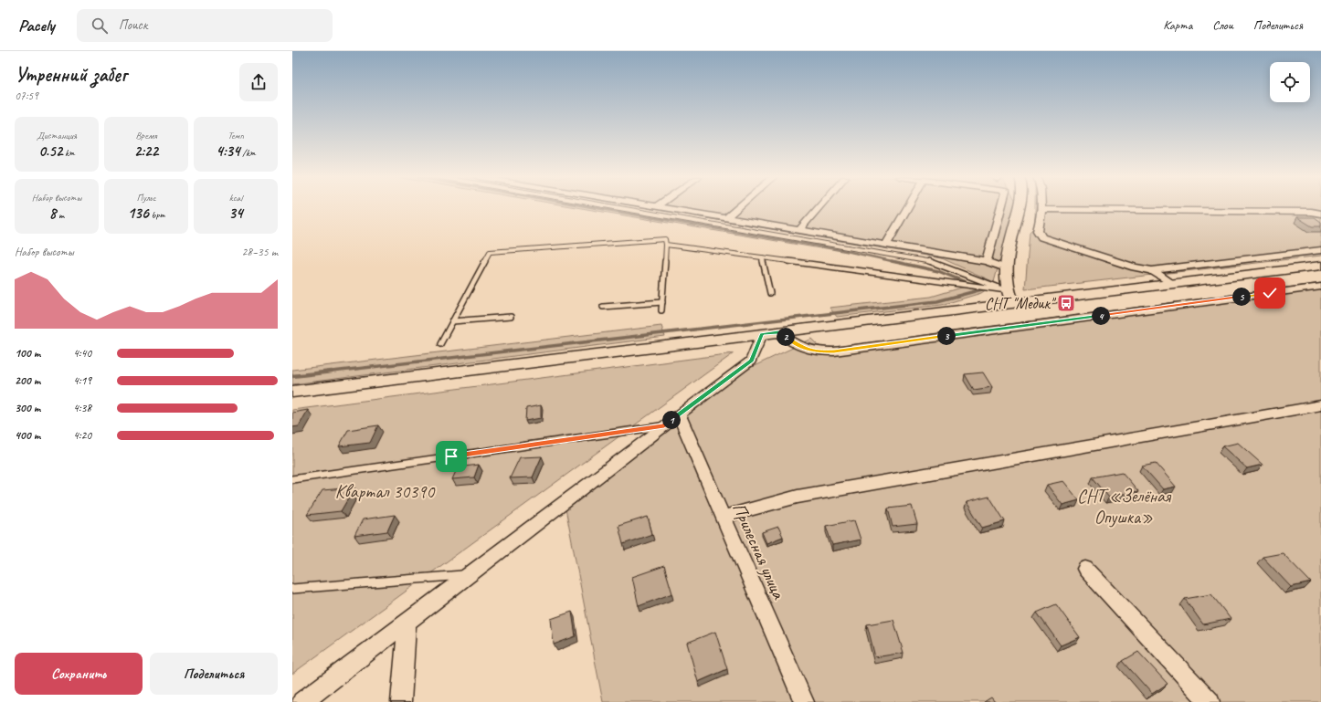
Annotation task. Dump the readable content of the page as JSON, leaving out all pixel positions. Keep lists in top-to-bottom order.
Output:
{
  "streets": {
    "street": ["Прилесная улица"]
  },
  "parks": ["Квартал 30390", "СНТ «Зелёная Опушка»"],
  "places": {
    "bus stop": ["СНТ \"Медик\""]
  },
  "page": {
    "header": "Pacely",
    "search": "Поиск",
    "nav": ["Карта", "Слои", "Поделиться"],
    "heading": ["Утренний забег", "07:59"],
    "stats": [
      ["Дистанция", "0.52 km"],
      ["Время", "2:22"],
      ["Темп", "4:34 /km"],
      ["Набор высоты", "8 m"],
      ["Пульс", "136 bpm"],
      ["kcal", "34"]
    ],
    "chart": ["Набор высоты", "28–35 m"],
    "pins": [
      "5",
      "4",
      "3",
      "2",
      "1"
    ],
    "list": [
      {
        "name": "100 m",
        "note": "4:40"
      },
      {
        "name": "200 m",
        "note": "4:19"
      },
      {
        "name": "300 m",
        "note": "4:38"
      },
      {
        "name": "400 m",
        "note": "4:20"
      }
    ],
    "buttons": ["Сохранить", "Поделиться"]
  }
}
